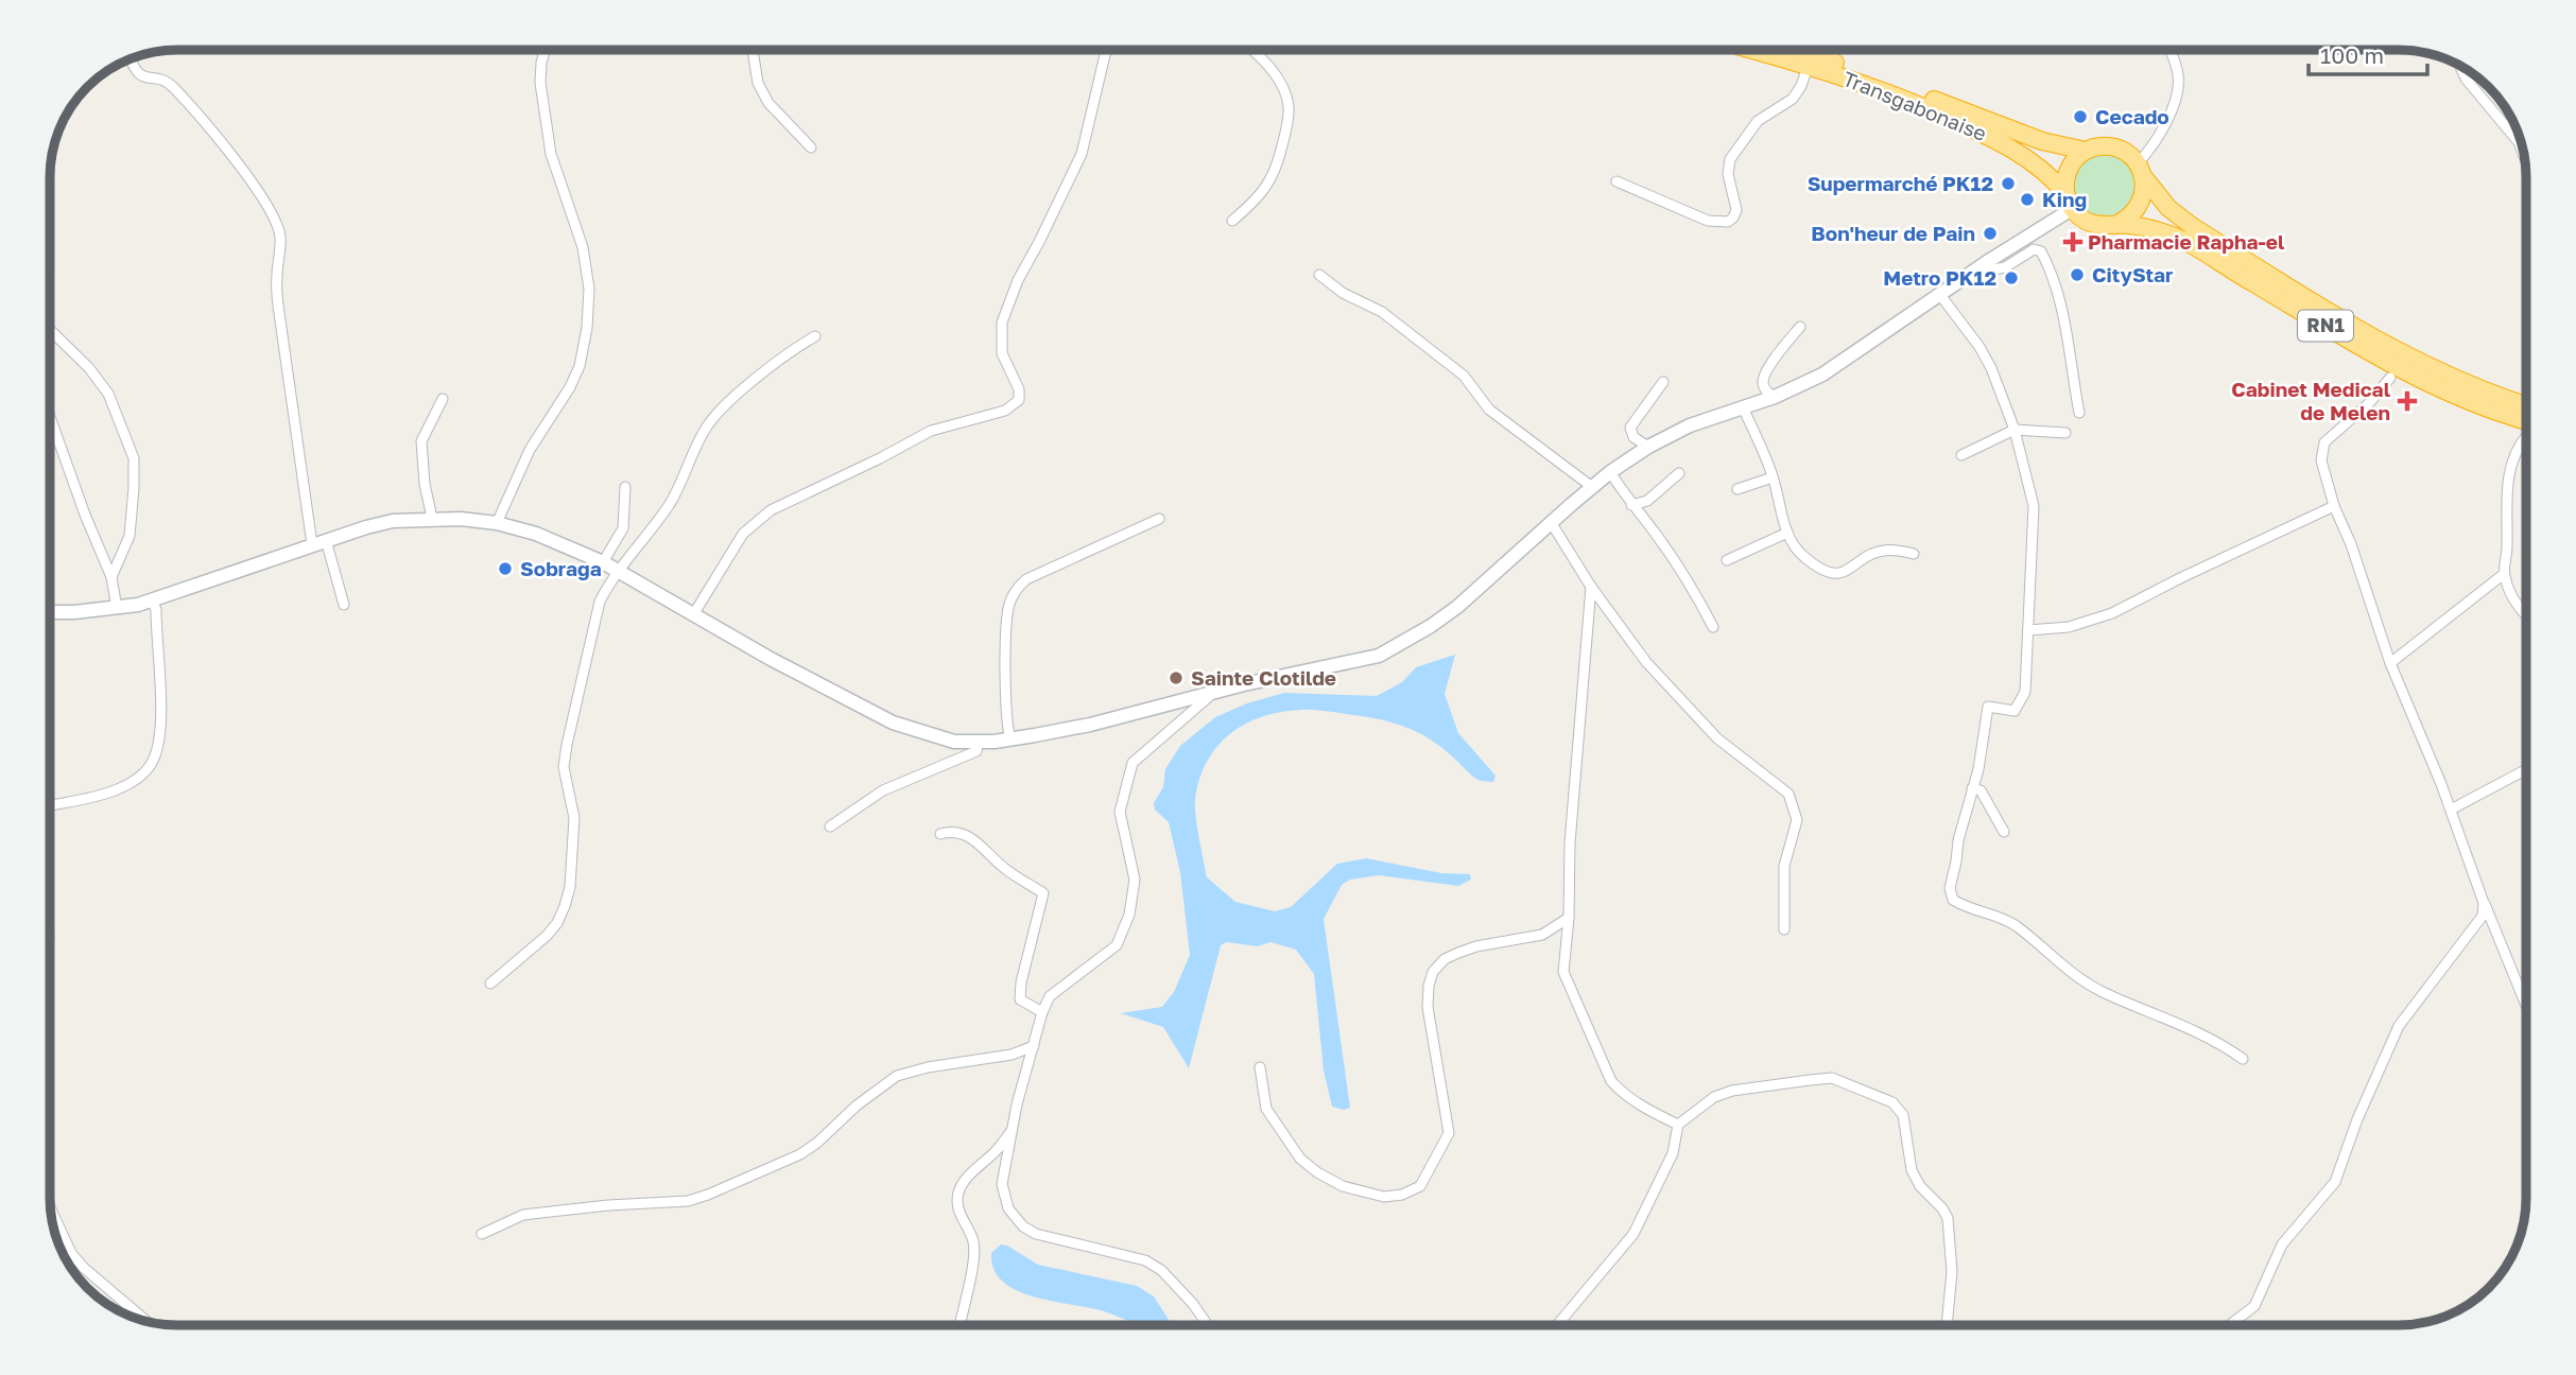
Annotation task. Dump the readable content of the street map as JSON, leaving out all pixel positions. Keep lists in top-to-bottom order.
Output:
{
  "streets": {
    "highway": ["Transgabonaise", "RN1"]
  },
  "crossings": [
    ["Transgabonaise", "RN1"]
  ],
  "places": {
    "other": [
      "Cecado",
      "Supermarché PK12",
      "King",
      "Bon'heur de Pain",
      "CityStar",
      "Metro PK12",
      "Sobraga",
      "Sainte Clotilde"
    ],
    "health": ["Pharmacie Rapha-el", "Cabinet Medical de Melen"]
  },
  "scale_bar": "100 m"
}
